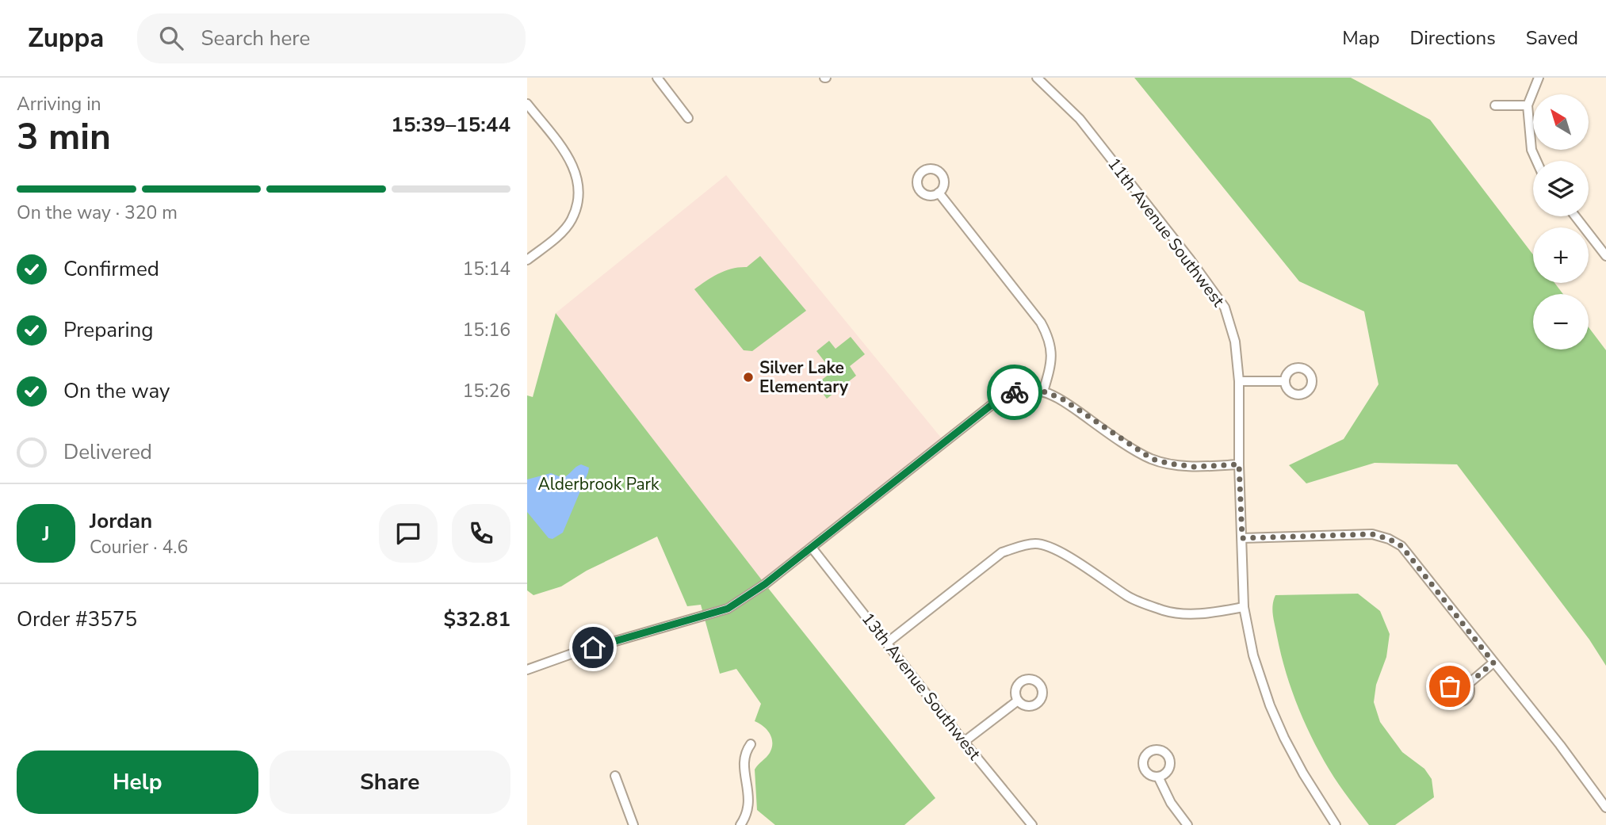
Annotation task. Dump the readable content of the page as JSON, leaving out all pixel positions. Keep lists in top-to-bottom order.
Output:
{
  "streets": {
    "street": ["11th Avenue Southwest", "13th Avenue Southwest"]
  },
  "parks": ["Alderbrook Park"],
  "places": ["Silver Lake Elementary"],
  "north": "top left",
  "page": {
    "header": "Zuppa",
    "search": "Search here",
    "nav": ["Map", "Directions", "Saved"],
    "heading": ["3 min", "Arriving in", "15:39–15:44"],
    "panel": [
      "Jordan",
      "Courier · 4.6",
      "Order #3575",
      "$32.81"
    ],
    "map_buttons": ["+", "−"],
    "bar": "On the way · 320 m",
    "list": [
      ["Confirmed", "15:14"],
      ["Preparing", "15:16"],
      ["On the way", "15:26"],
      "Delivered"
    ],
    "round": "J",
    "buttons": ["Help", "Share"]
  }
}
